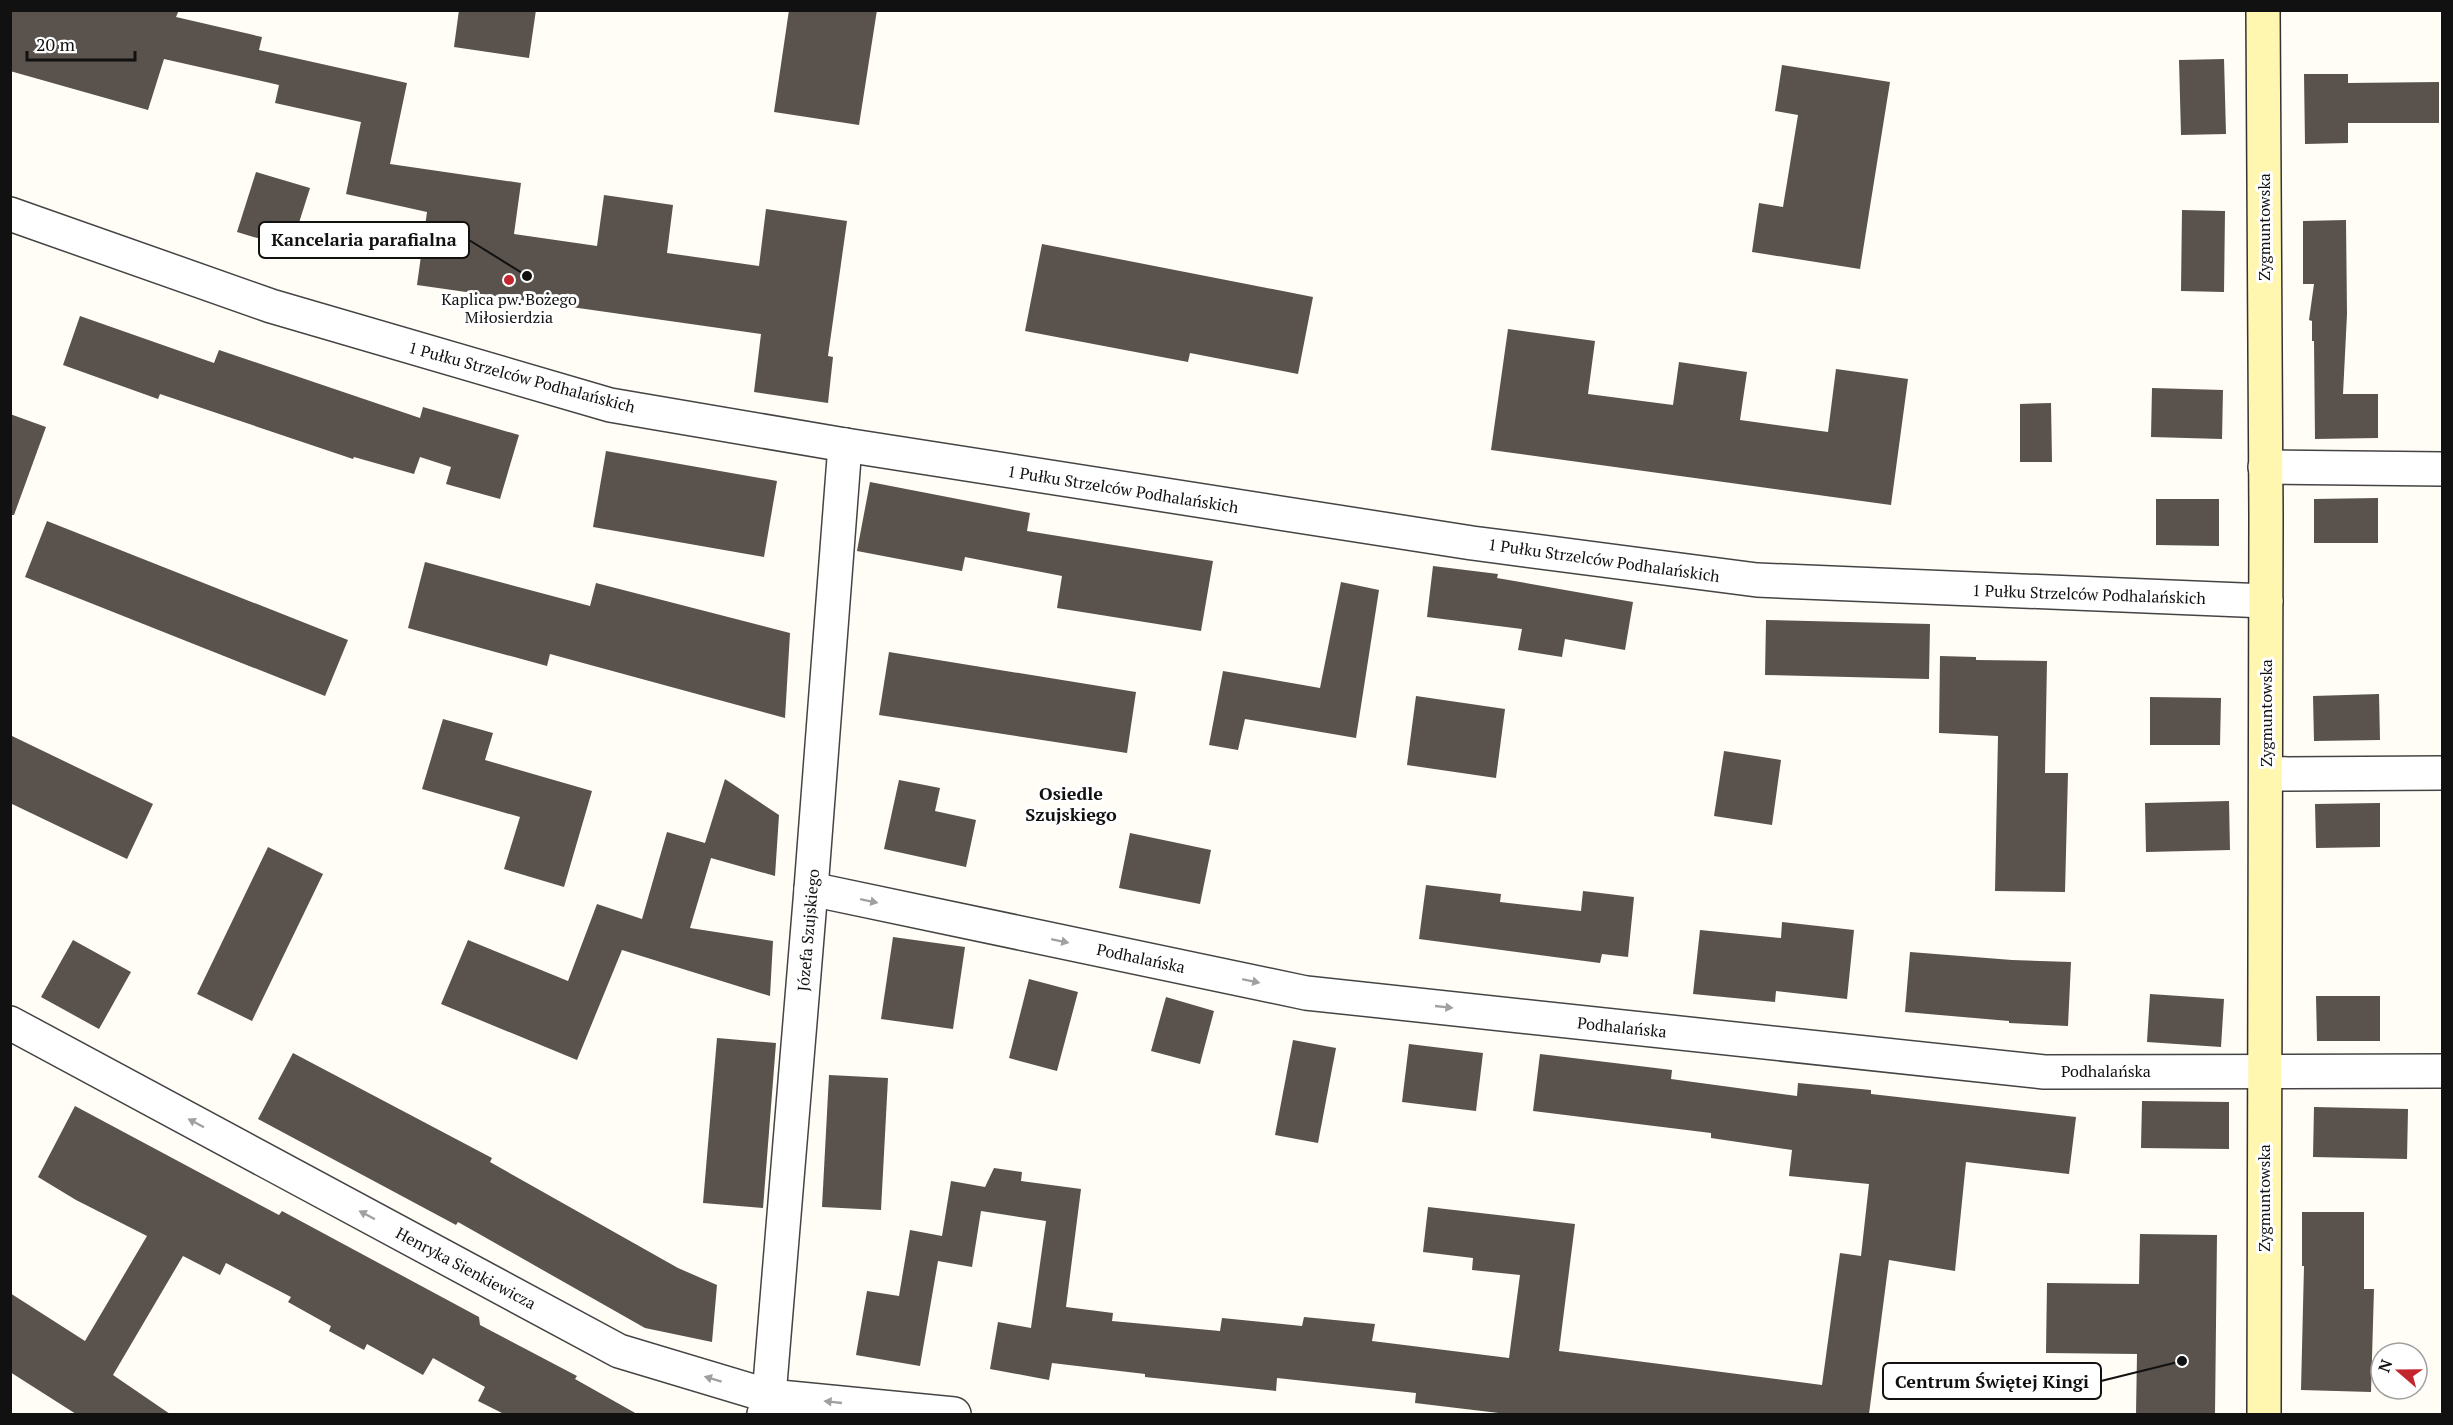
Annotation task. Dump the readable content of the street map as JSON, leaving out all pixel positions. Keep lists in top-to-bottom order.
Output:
{
  "streets": {
    "main road": ["Zygmuntowska"],
    "street": [
      "1 Pułku Strzelców Podhalańskich",
      "Józefa Szujskiego",
      "Podhalańska",
      "Henryka Sienkiewicza"
    ]
  },
  "crossings": [
    ["Zygmuntowska", "1 Pułku Strzelców Podhalańskich"],
    ["Zygmuntowska", "Podhalańska"],
    ["1 Pułku Strzelców Podhalańskich", "Józefa Szujskiego"],
    ["Józefa Szujskiego", "Podhalańska"],
    ["Józefa Szujskiego", "Henryka Sienkiewicza"]
  ],
  "one_way": ["Podhalańska", "Henryka Sienkiewicza"],
  "districts": ["Osiedle Szujskiego"],
  "places": ["Kancelaria parafialna", "Kaplica pw. Bożego Miłosierdzia", "Centrum Świętej Kingi"],
  "scale_bar": "20 m",
  "north": "left"
}
